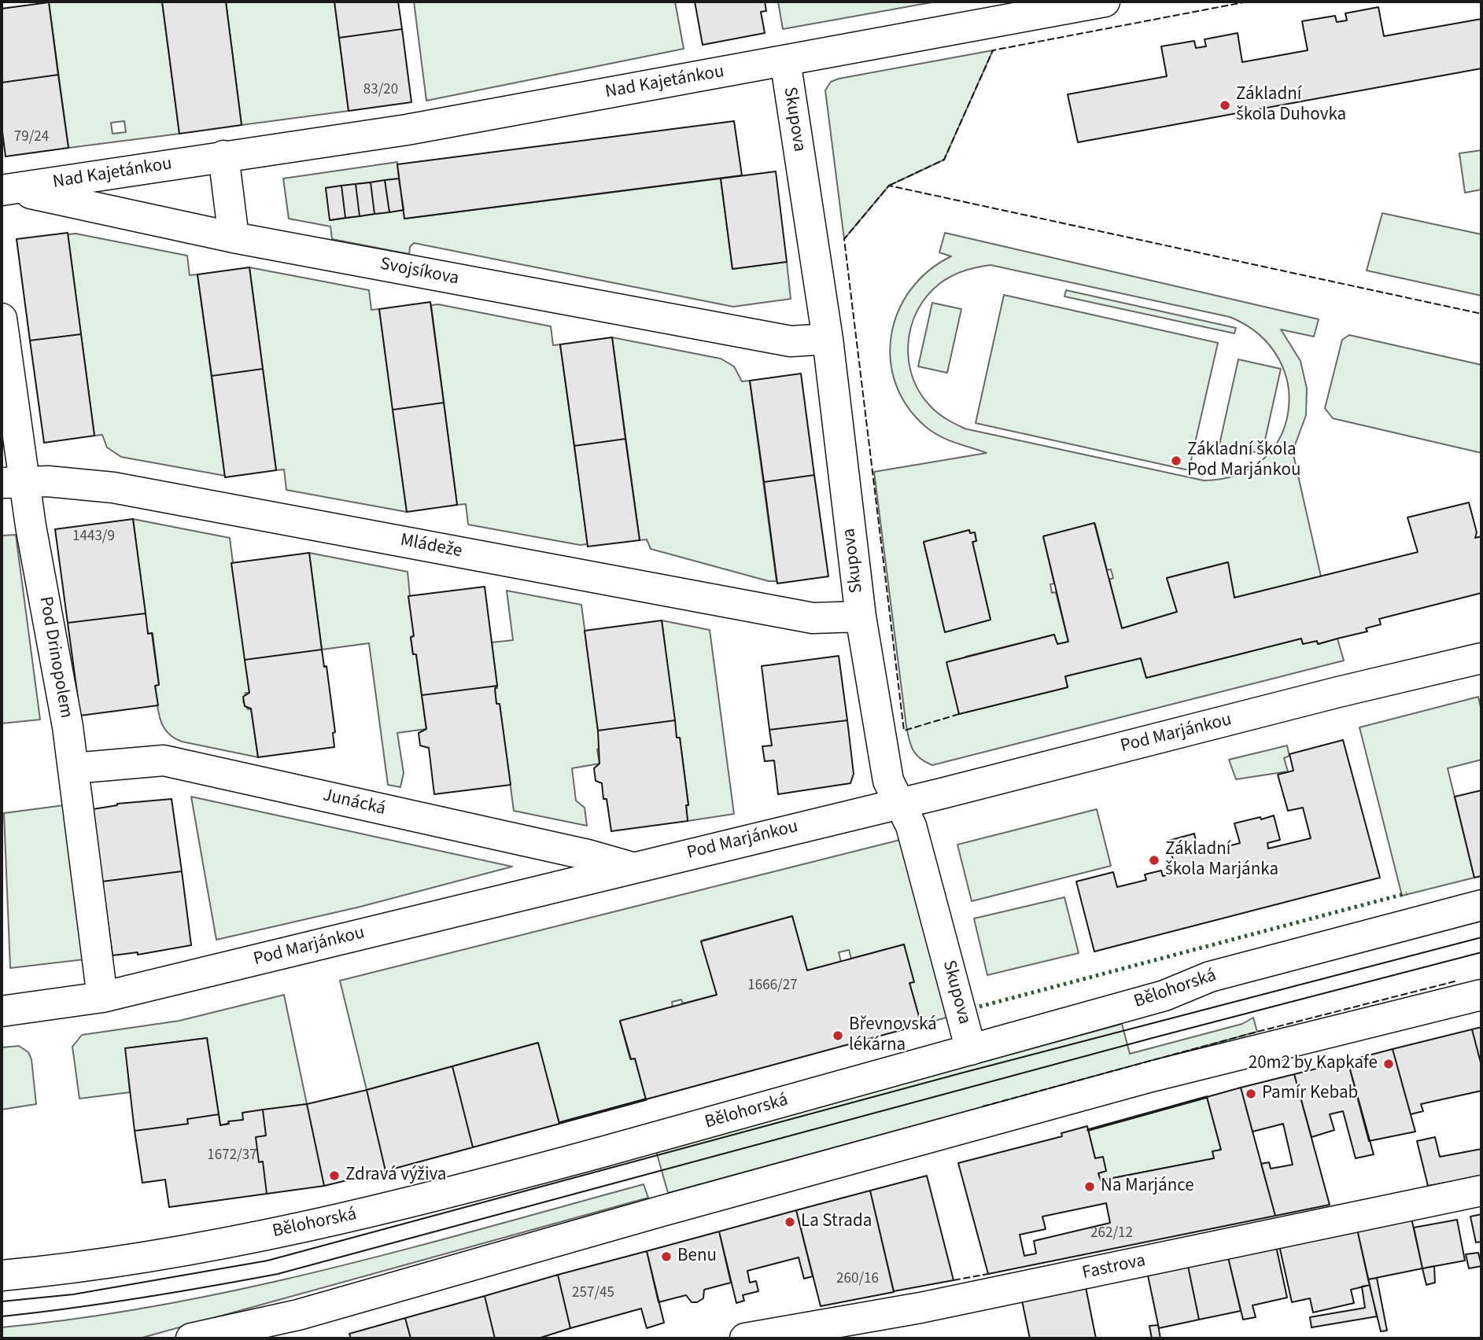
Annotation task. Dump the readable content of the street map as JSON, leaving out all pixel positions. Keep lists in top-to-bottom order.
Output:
{
  "streets": {
    "street": [
      "Nad Kajetánkou",
      "Skupova",
      "Svojsíkova",
      "Mládeže",
      "Pod Drinopolem",
      "Pod Marjánkou",
      "Junácká",
      "Bělohorská",
      "Fastrova"
    ]
  },
  "crossings": [
    ["Nad Kajetánkou", "Skupova"],
    ["Nad Kajetánkou", "Svojsíkova"],
    ["Skupova", "Svojsíkova"],
    ["Skupova", "Mládeže"],
    ["Skupova", "Pod Marjánkou"],
    ["Skupova", "Bělohorská"],
    ["Mládeže", "Pod Drinopolem"],
    ["Pod Drinopolem", "Pod Marjánkou"],
    ["Pod Drinopolem", "Junácká"],
    ["Pod Marjánkou", "Junácká"]
  ],
  "places": [
    "Základní škola Duhovka",
    "Základní škola Pod Marjánkou",
    "Základní škola Marjánka",
    "Břevnovská lékárna",
    "20m2 by Kapkafe",
    "Pamír Kebab",
    "Zdravá výživa",
    "Na Marjánce",
    "La Strada",
    "Benu"
  ],
  "house_numbers": [
    "83/20",
    "79/24",
    "1443/9",
    "1666/27",
    "1672/37",
    "262/12",
    "260/16",
    "257/45"
  ]
}
